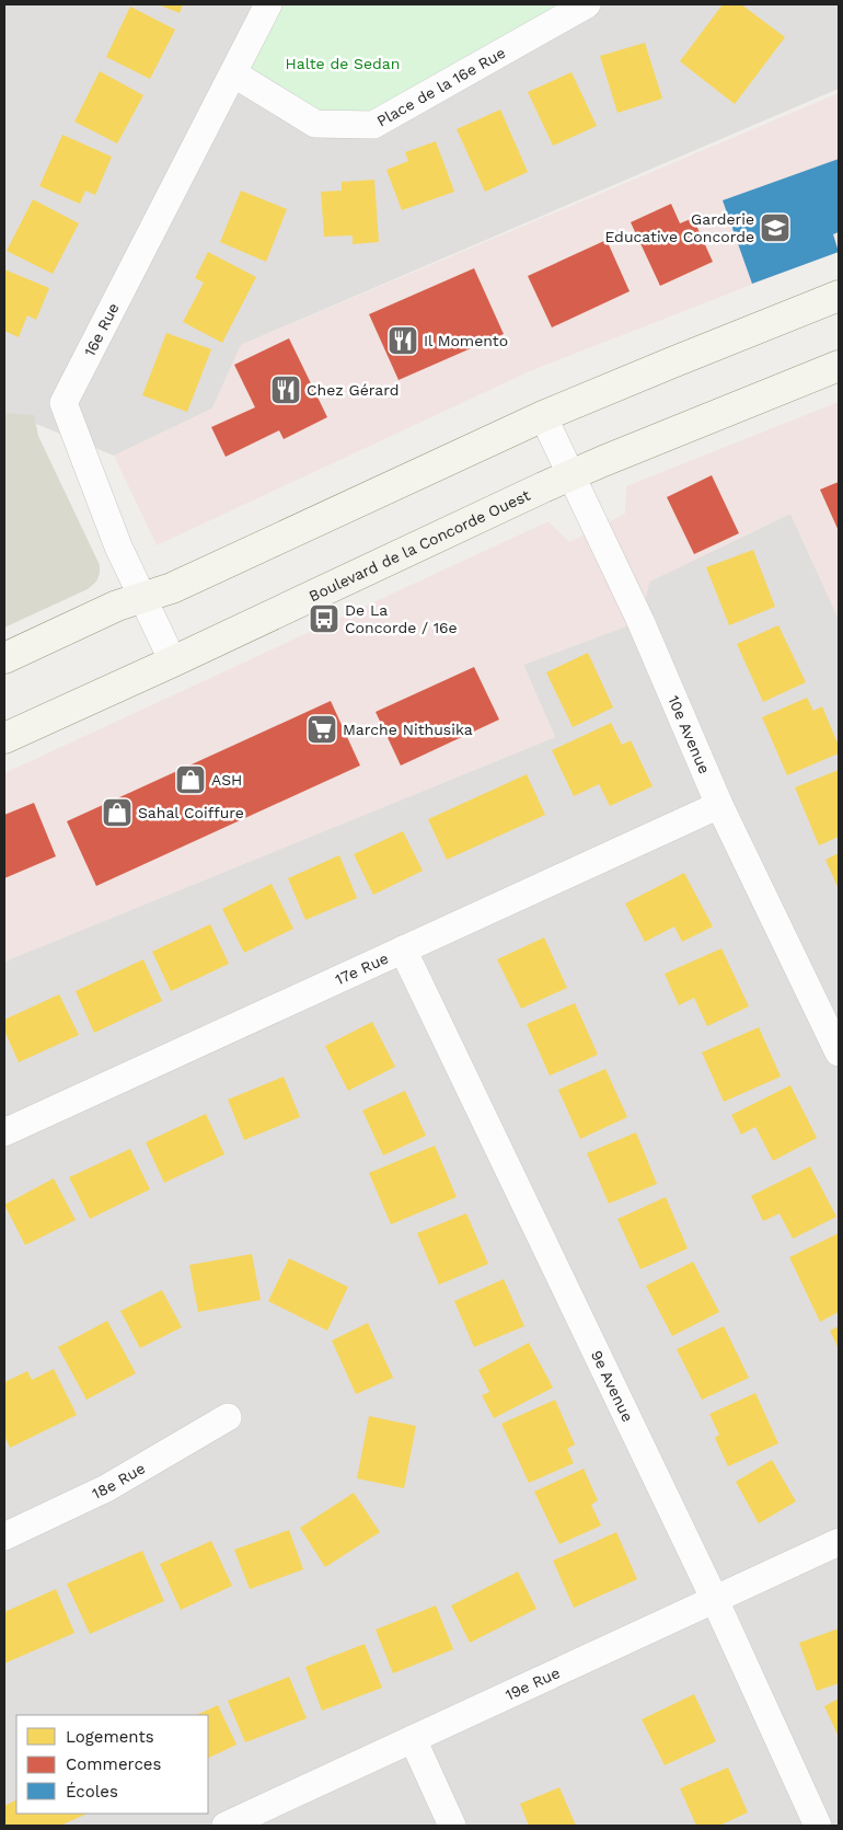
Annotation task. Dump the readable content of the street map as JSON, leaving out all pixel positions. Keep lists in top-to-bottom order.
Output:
{
  "streets": {
    "street": [
      "Place de la 16e Rue",
      "16e Rue",
      "Boulevard de la Concorde Ouest",
      "10e Avenue",
      "17e Rue",
      "9e Avenue",
      "18e Rue",
      "19e Rue"
    ]
  },
  "crossings": [
    ["Place de la 16e Rue", "16e Rue"],
    ["16e Rue", "Boulevard de la Concorde Ouest"],
    ["Boulevard de la Concorde Ouest", "10e Avenue"],
    ["10e Avenue", "17e Rue"],
    ["17e Rue", "9e Avenue"],
    ["9e Avenue", "19e Rue"]
  ],
  "parks": ["Halte de Sedan"],
  "places": {
    "school or university": ["Garderie Educative Concorde"],
    "restaurant": ["Il Momento", "Chez Gérard"],
    "bus stop": ["De La Concorde / 16e"],
    "supermarket": ["Marche Nithusika"],
    "shop": ["ASH", "Sahal Coiffure"]
  },
  "legend": ["Logements", "Commerces", "Écoles"]
}
